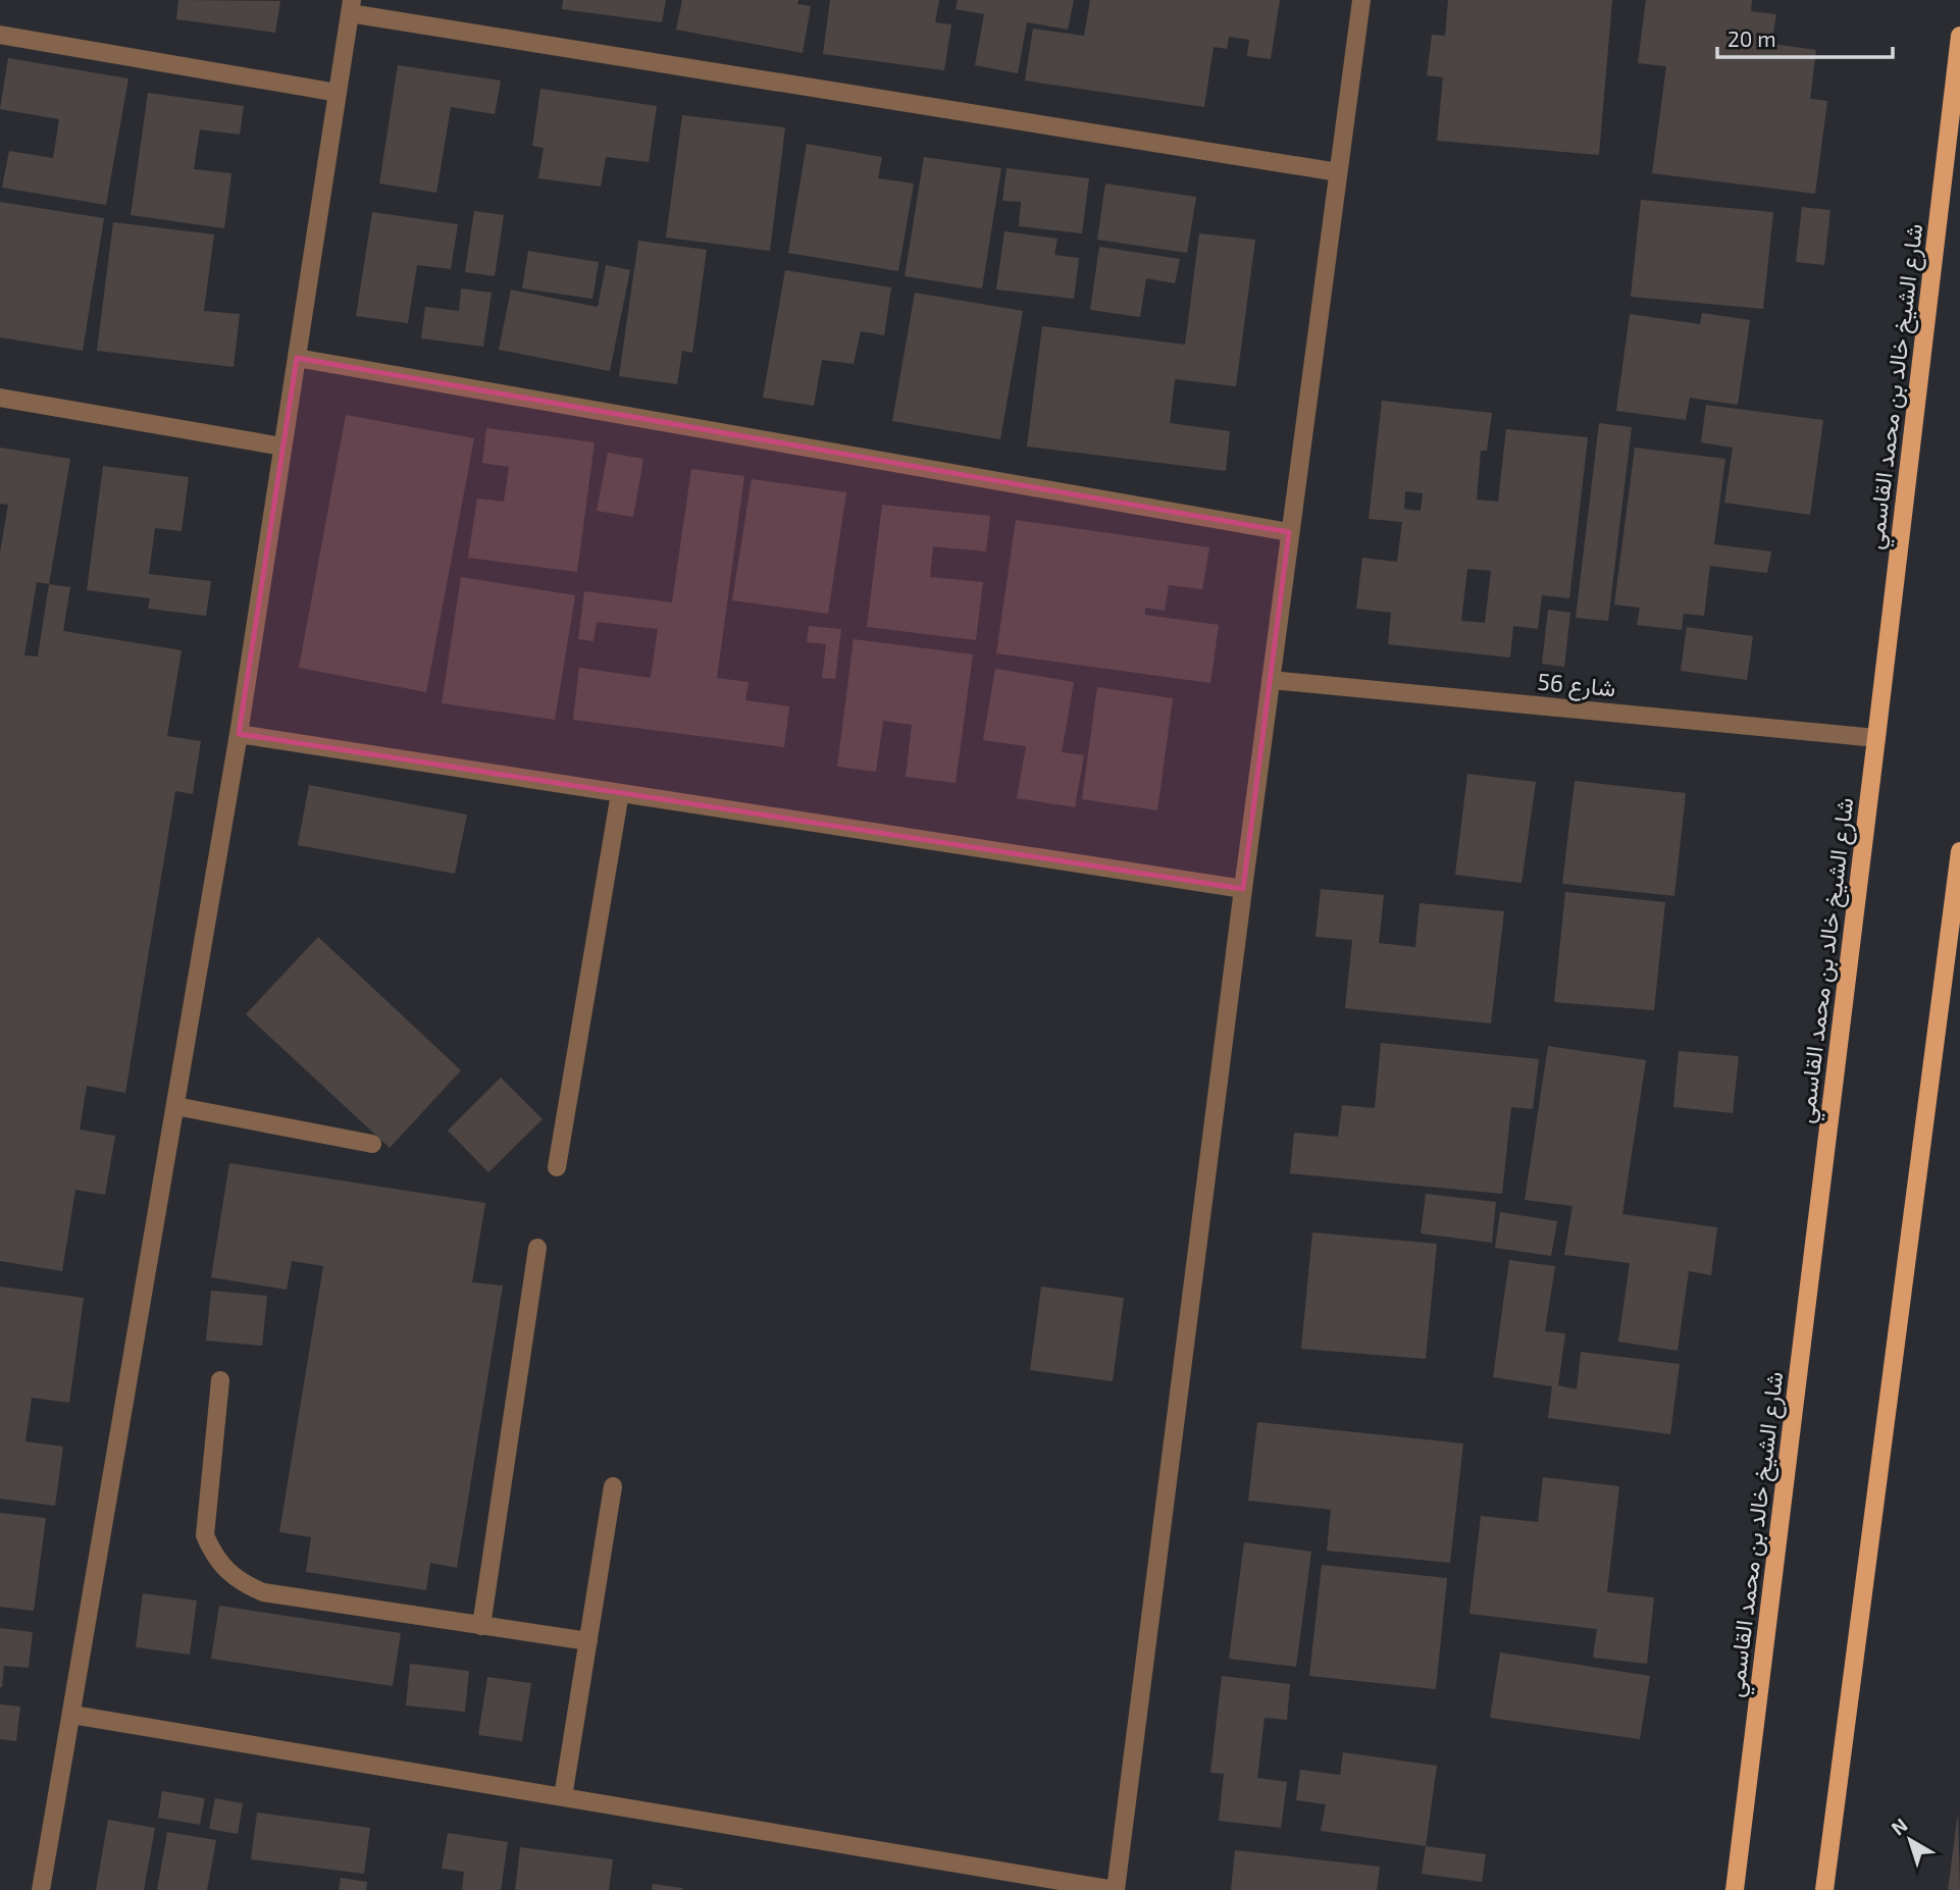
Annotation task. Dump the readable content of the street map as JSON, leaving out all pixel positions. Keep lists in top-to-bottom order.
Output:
{
  "streets": {
    "main road": ["شارع الشيخ خالد بن محمد القاسمي"],
    "street": ["شارع 56"]
  },
  "crossings": [
    ["شارع الشيخ خالد بن محمد القاسمي", "شارع 56"]
  ],
  "scale_bar": "20 m",
  "north": "top left"
}
